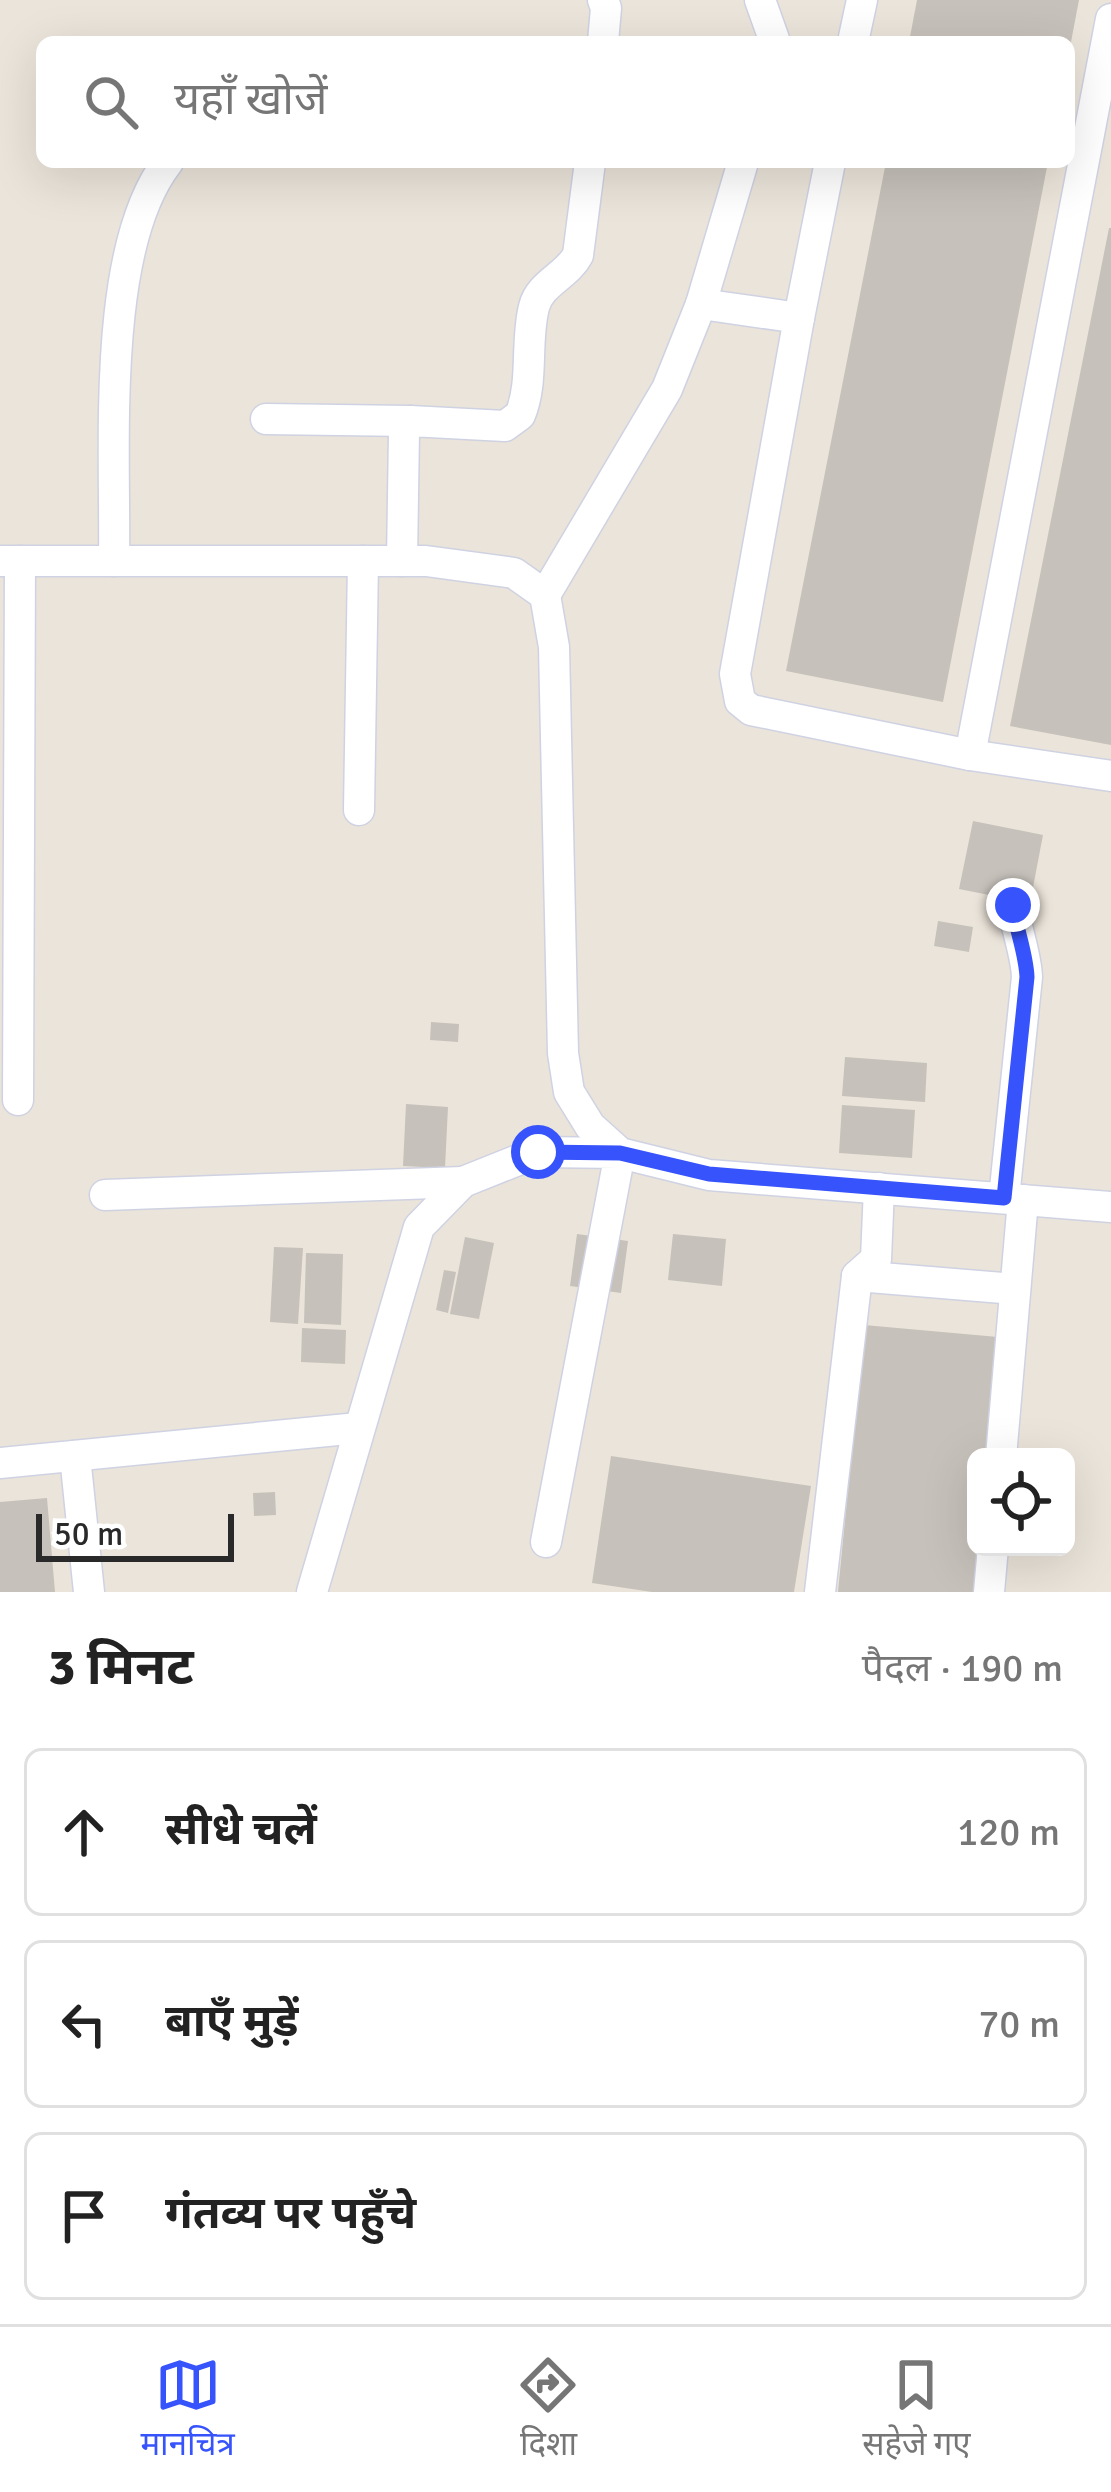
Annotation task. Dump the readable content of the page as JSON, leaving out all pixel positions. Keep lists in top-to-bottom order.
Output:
{
  "scale_bar": "50 m",
  "page": {
    "search": "यहाँ खोजें",
    "scale": "50 m",
    "heading": ["3 मिनट", "पैदल · 190 m"],
    "list": [
      ["सीधे चलें", "120 m"],
      ["बाएँ मुड़ें", "70 m"],
      "गंतव्य पर पहुँचे"
    ],
    "nav": ["मानचित्र", "दिशा", "सहेजे गए"]
  }
}
